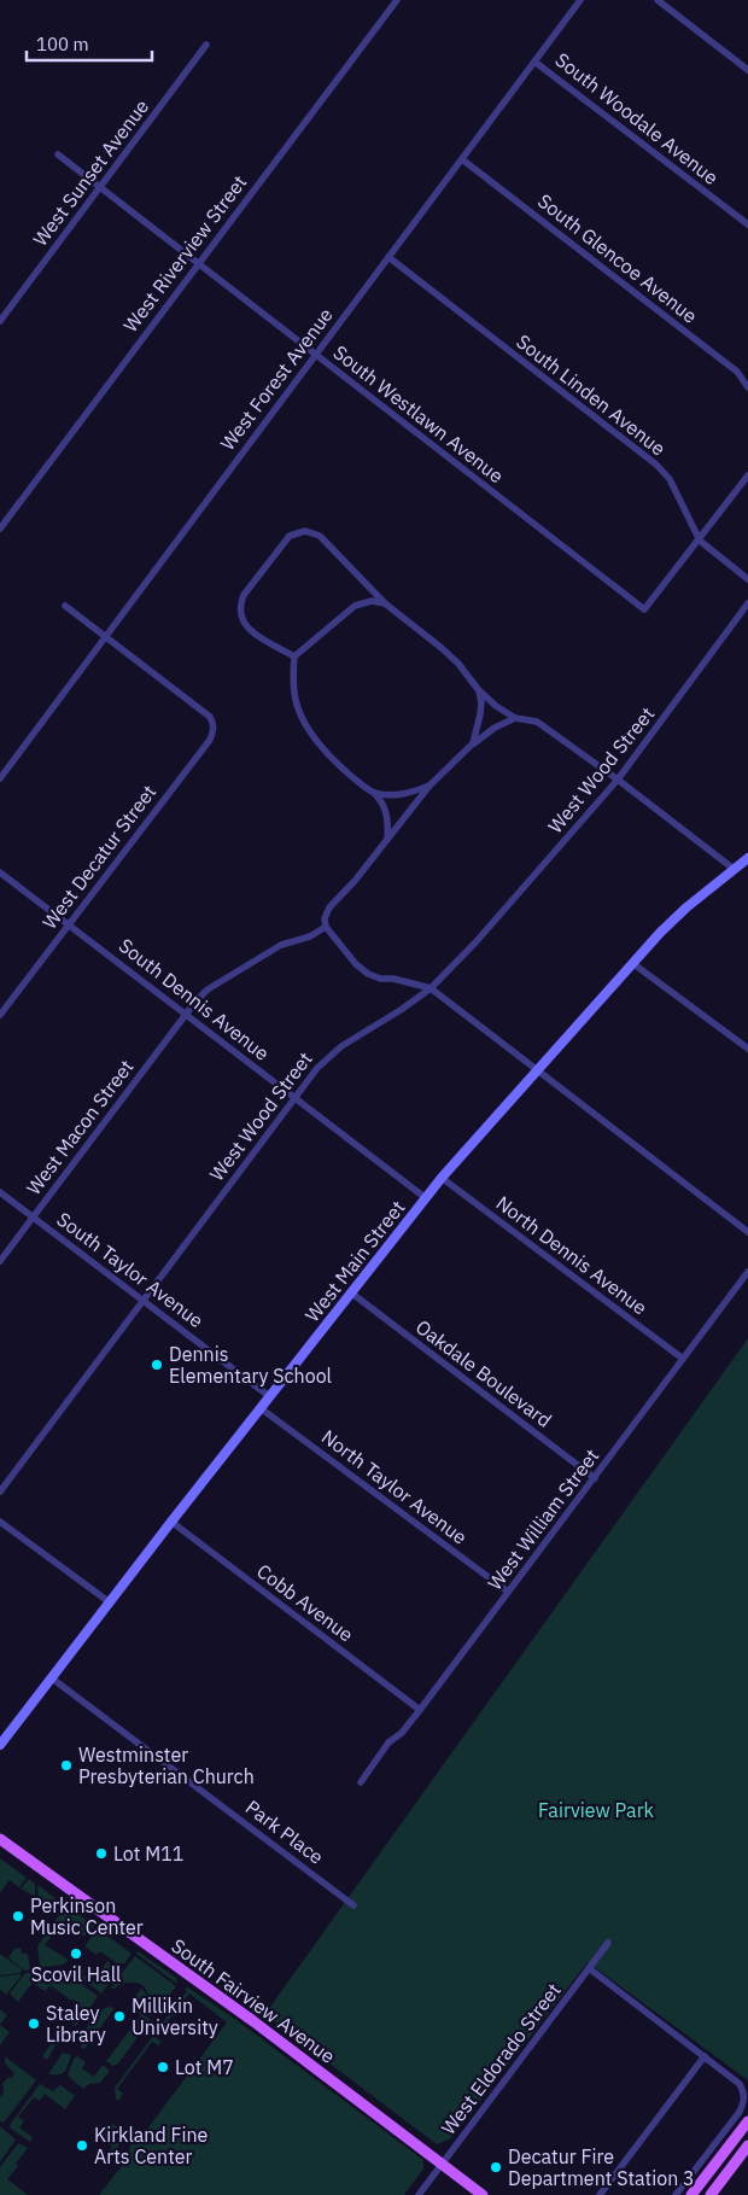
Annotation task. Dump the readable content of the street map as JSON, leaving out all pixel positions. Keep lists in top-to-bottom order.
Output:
{
  "streets": {
    "main road": ["South Fairview Avenue"],
    "street": [
      "South Woodale Avenue",
      "West Sunset Avenue",
      "West Riverview Street",
      "South Glencoe Avenue",
      "West Forest Avenue",
      "South Linden Avenue",
      "South Westlawn Avenue",
      "West Wood Street",
      "West Decatur Street",
      "South Dennis Avenue",
      "West Macon Street",
      "North Dennis Avenue",
      "West Main Street",
      "South Taylor Avenue",
      "Oakdale Boulevard",
      "North Taylor Avenue",
      "West William Street",
      "Cobb Avenue",
      "Park Place",
      "West Eldorado Street"
    ]
  },
  "crossings": [
    ["South Woodale Avenue", "West Forest Avenue"],
    ["West Sunset Avenue", "South Westlawn Avenue"],
    ["West Riverview Street", "South Westlawn Avenue"],
    ["South Glencoe Avenue", "West Forest Avenue"],
    ["West Forest Avenue", "South Linden Avenue"],
    ["West Forest Avenue", "South Westlawn Avenue"],
    ["West Forest Avenue", "West Decatur Street"],
    ["South Linden Avenue", "South Westlawn Avenue"],
    ["West Wood Street", "South Dennis Avenue"],
    ["West Wood Street", "South Taylor Avenue"],
    ["West Decatur Street", "South Dennis Avenue"],
    ["South Dennis Avenue", "West Macon Street"],
    ["South Dennis Avenue", "West Main Street"],
    ["West Macon Street", "South Taylor Avenue"],
    ["North Dennis Avenue", "West Main Street"],
    ["North Dennis Avenue", "West William Street"],
    ["West Main Street", "South Taylor Avenue"],
    ["West Main Street", "Oakdale Boulevard"],
    ["West Main Street", "North Taylor Avenue"],
    ["West Main Street", "Cobb Avenue"],
    ["West Main Street", "Park Place"],
    ["Oakdale Boulevard", "West William Street"],
    ["North Taylor Avenue", "West William Street"],
    ["West William Street", "Cobb Avenue"],
    ["South Fairview Avenue", "West Eldorado Street"]
  ],
  "parks": ["Fairview Park"],
  "places": [
    "Dennis Elementary School",
    "Westminster Presbyterian Church",
    "Lot M11",
    "Perkinson Music Center",
    "Scovil Hall",
    "Millikin University",
    "Staley Library",
    "Lot M7",
    "Kirkland Fine Arts Center",
    "Decatur Fire Department Station 3"
  ],
  "scale_bar": "100 m"
}
